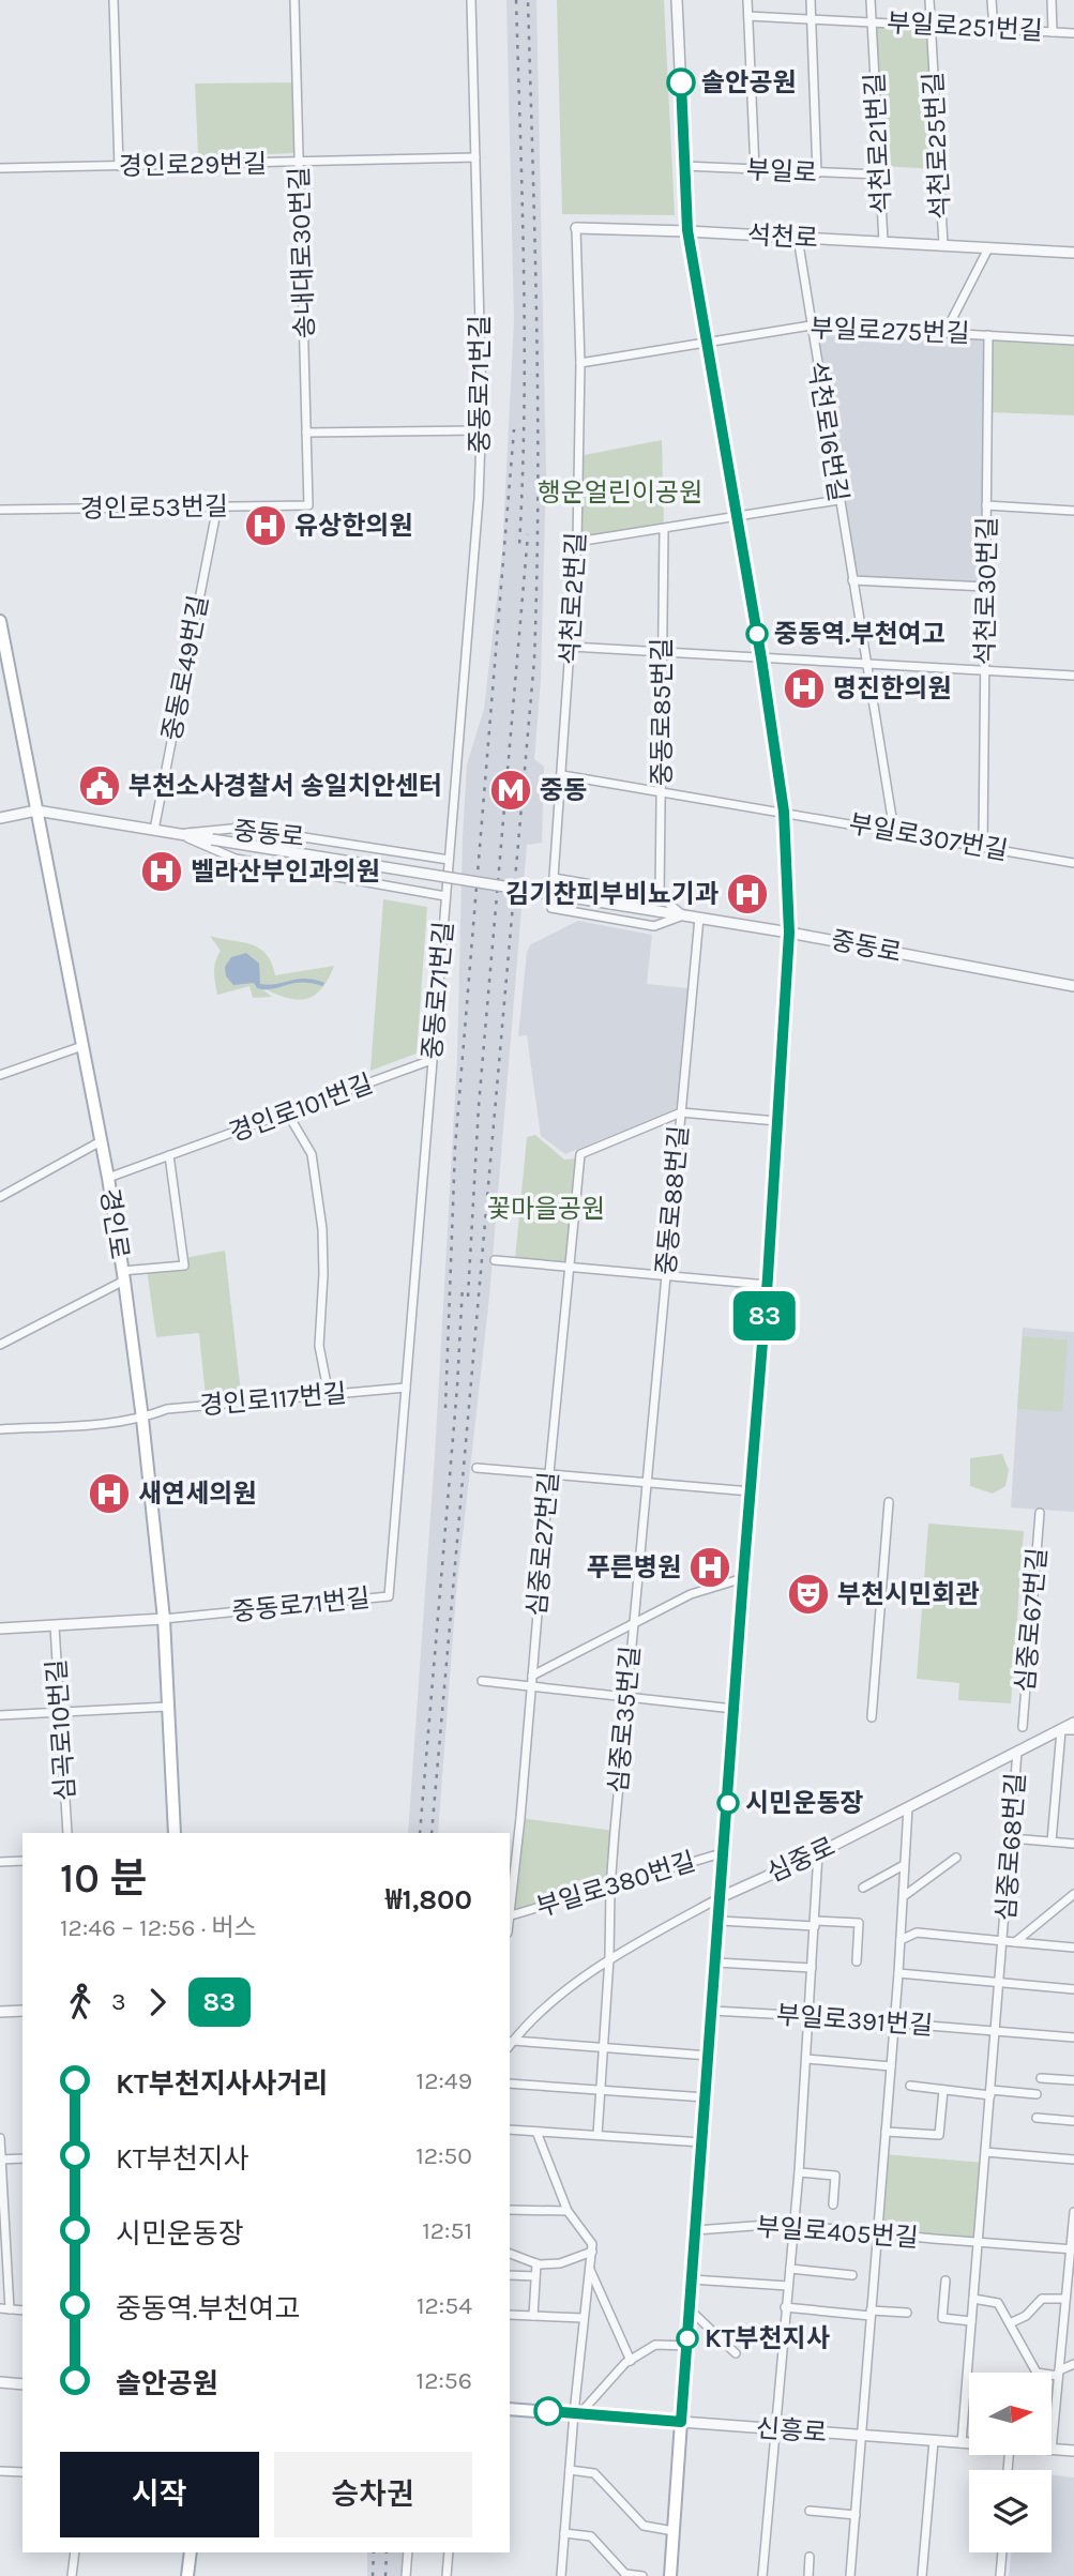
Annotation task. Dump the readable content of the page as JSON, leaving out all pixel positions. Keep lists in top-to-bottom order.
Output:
{
  "streets": {
    "main road": ["경인로", "신흥로"],
    "street": [
      "부일로251번길",
      "석천로21번길",
      "석천로25번길",
      "경인로29번길",
      "부일로",
      "석천로",
      "송내대로30번길",
      "부일로275번길",
      "중동로71번길",
      "석천로16번길",
      "경인로53번길",
      "석천로30번길",
      "석천로2번길",
      "중동로49번길",
      "중동로85번길",
      "중동로",
      "부일로307번길",
      "경인로101번길",
      "중동로88번길",
      "경인로117번길",
      "심중로27번길",
      "심중로67번길",
      "심중로35번길",
      "심곡로10번길",
      "심중로68번길",
      "심중로",
      "부일로380번길",
      "부일로391번길",
      "부일로405번길"
    ]
  },
  "crossings": [
    ["부일로251번길", "석천로21번길"],
    ["부일로251번길", "석천로25번길"],
    ["석천로21번길", "부일로"],
    ["석천로21번길", "석천로"],
    ["석천로25번길", "석천로"],
    ["경인로29번길", "송내대로30번길"],
    ["경인로29번길", "중동로71번길"],
    ["석천로", "석천로16번길"],
    ["석천로", "석천로2번길"],
    ["송내대로30번길", "경인로53번길"],
    ["부일로275번길", "석천로16번길"],
    ["부일로275번길", "석천로30번길"],
    ["부일로275번길", "석천로2번길"],
    ["중동로71번길", "중동로"],
    ["중동로71번길", "경인로101번길"],
    ["중동로71번길", "경인로"],
    ["중동로71번길", "경인로117번길"],
    ["석천로16번길", "부일로307번길"],
    ["경인로53번길", "중동로49번길"],
    ["석천로30번길", "부일로307번길"],
    ["석천로2번길", "중동로"],
    ["석천로2번길", "부일로307번길"],
    ["중동로49번길", "중동로"],
    ["중동로85번길", "부일로307번길"],
    ["중동로", "중동로88번길"],
    ["중동로", "경인로"],
    ["경인로101번길", "경인로"],
    ["중동로88번길", "심중로27번길"],
    ["중동로88번길", "심중로35번길"],
    ["경인로", "경인로117번길"],
    ["심중로35번길", "심중로"],
    ["심중로35번길", "부일로380번길"],
    ["심중로68번길", "심중로"],
    ["심중로68번길", "부일로391번길"],
    ["심중로68번길", "부일로405번길"],
    ["심중로68번길", "신흥로"]
  ],
  "parks": ["행운얼린이공원", "꽃마을공원"],
  "places": {
    "other": [
      "솔안공원",
      "중동역.부천여고",
      "시민운동장",
      "KT부천지사"
    ],
    "hospital": [
      "유상한의원",
      "명진한의원",
      "벨라산부인과의원",
      "김기찬피부비뇨기과",
      "새연세의원",
      "푸른병원"
    ],
    "public building": ["부천소사경찰서 송일치안센터"],
    "metro station": ["중동"],
    "theatre": ["부천시민회관"]
  },
  "lines": ["bus line 83"],
  "north": "right",
  "page": {
    "on_map": "83",
    "heading": ["10 분", "12:46 – 12:56 · 버스", "₩1,800"],
    "legs": ["3", "83"],
    "list": [
      {
        "name": "KT부천지사사거리",
        "value": "12:49"
      },
      {
        "name": "KT부천지사",
        "value": "12:50"
      },
      {
        "name": "시민운동장",
        "value": "12:51"
      },
      {
        "name": "중동역.부천여고",
        "value": "12:54"
      },
      {
        "name": "솔안공원",
        "value": "12:56"
      }
    ],
    "buttons": ["시작", "승차권"]
  }
}
